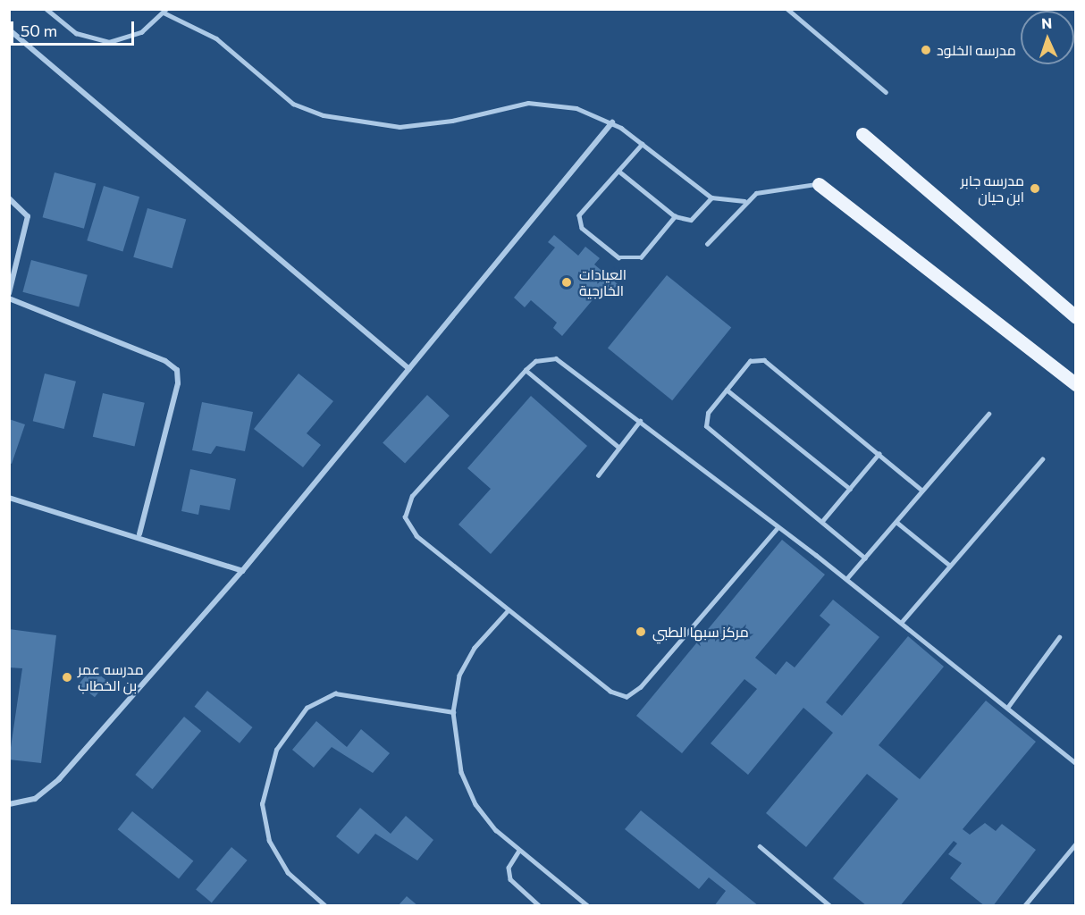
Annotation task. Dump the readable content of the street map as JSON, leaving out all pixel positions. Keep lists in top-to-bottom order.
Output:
{
  "places": [
    "مدرسه الخلود",
    "مدرسه جابر ابن حيان",
    "العيادات الخارجية",
    "مركز سبها الطبي",
    "مدرسه عمر بن الخطاب"
  ],
  "scale_bar": "50 m",
  "north": "top"
}
